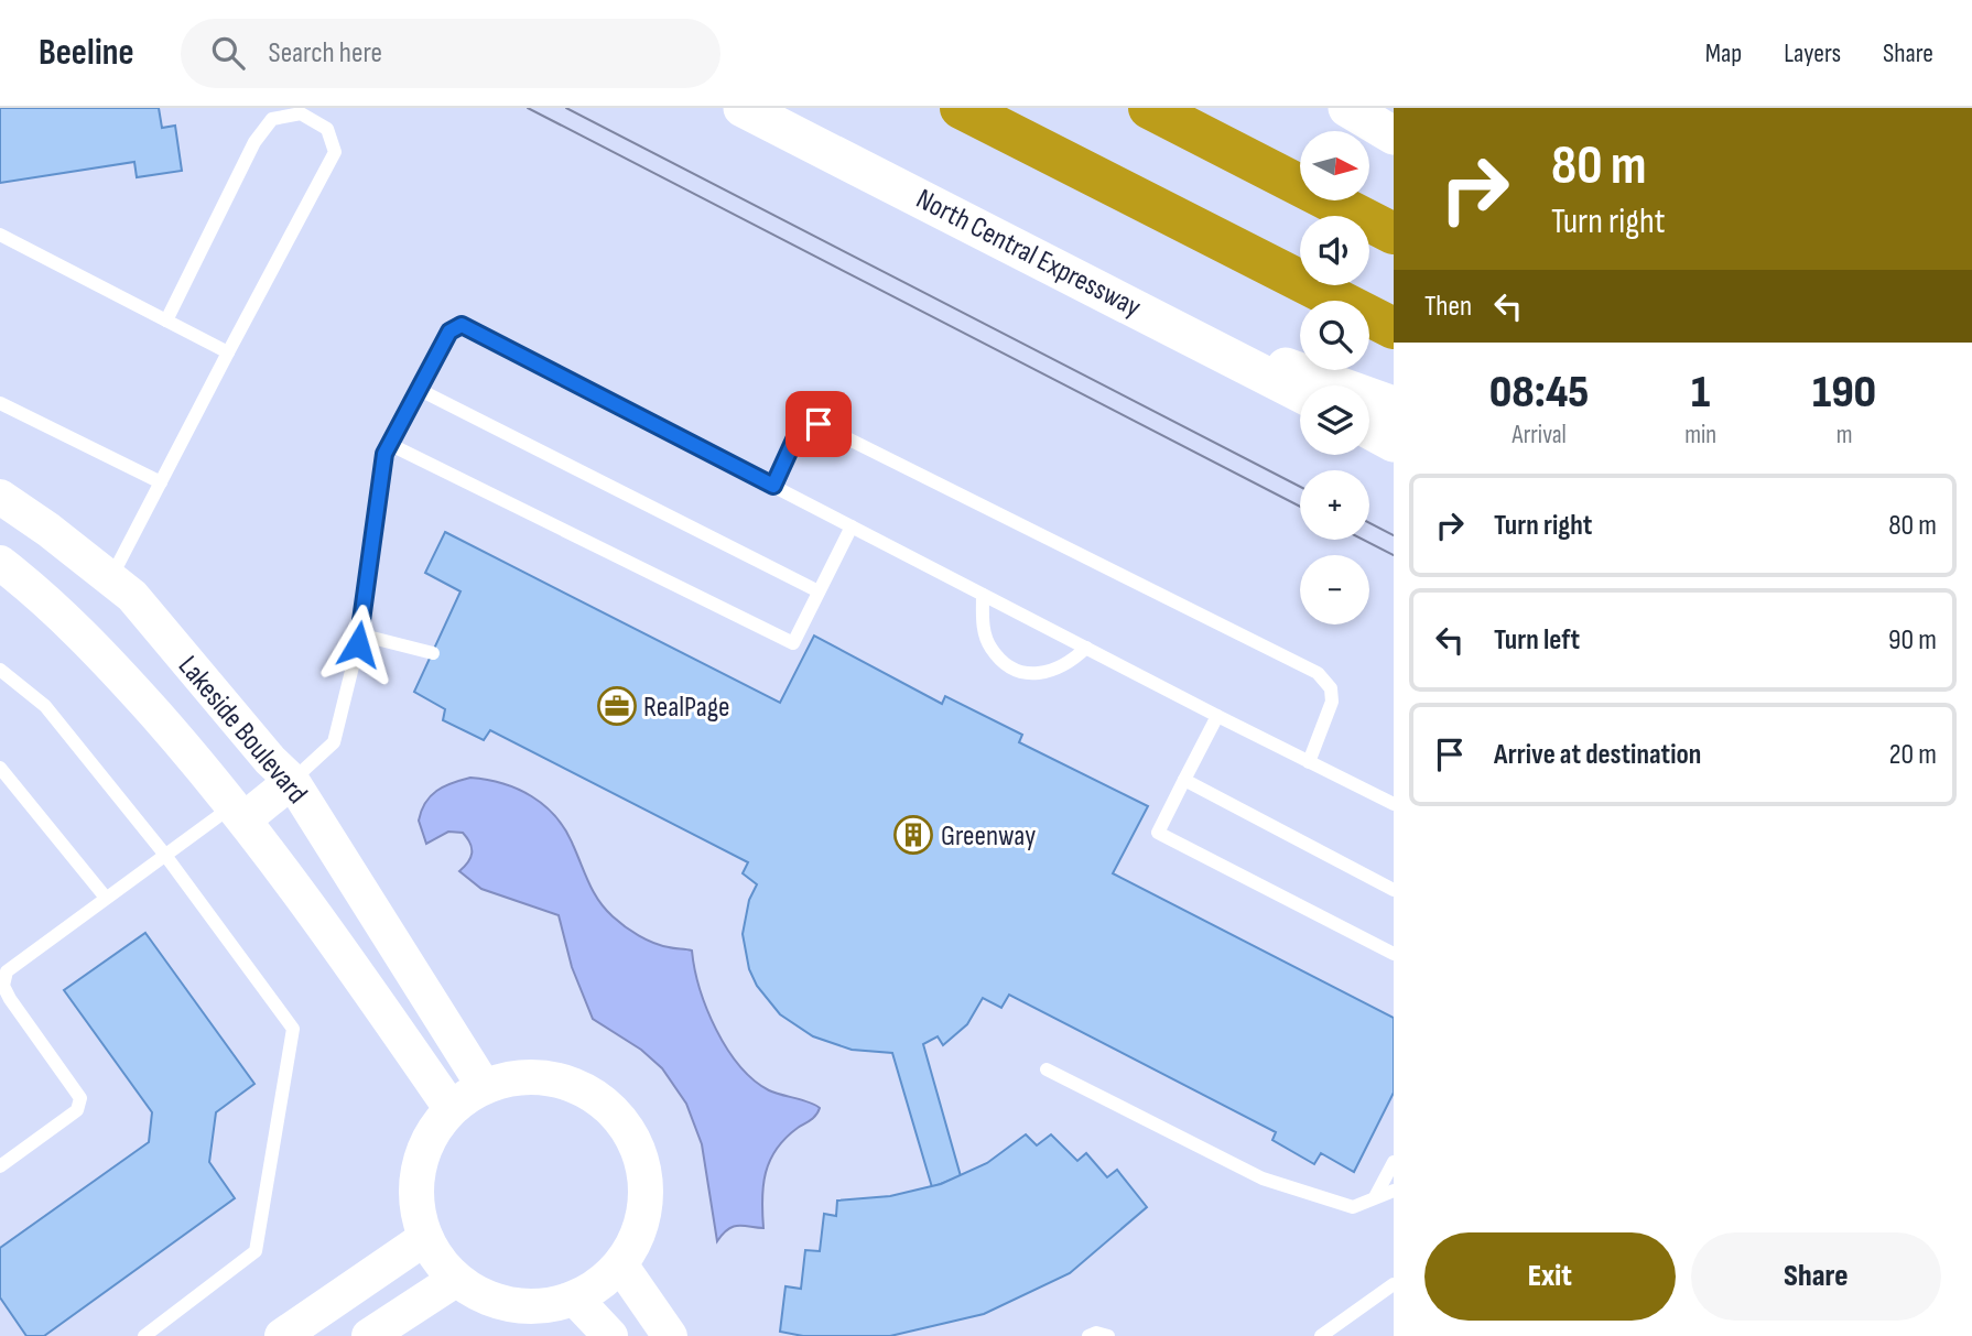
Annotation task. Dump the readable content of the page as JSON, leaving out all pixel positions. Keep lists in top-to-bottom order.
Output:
{
  "streets": {
    "main road": ["North Central Expressway"],
    "street": ["Lakeside Boulevard"]
  },
  "places": {
    "office": ["RealPage"],
    "building": ["Greenway"]
  },
  "north": "right",
  "page": {
    "header": "Beeline",
    "search": "Search here",
    "nav": ["Map", "Layers", "Share"],
    "turn": ["80 m", "Turn right"],
    "map_buttons": ["+", "−"],
    "then": "Then",
    "eta": [
      "08:45",
      "Arrival",
      "1",
      "min",
      "190",
      "m"
    ],
    "list": [
      {
        "name": "Turn right",
        "value": "80 m"
      },
      {
        "name": "Turn left",
        "value": "90 m"
      },
      {
        "name": "Arrive at destination",
        "value": "20 m"
      }
    ],
    "buttons": ["Exit", "Share"]
  }
}
